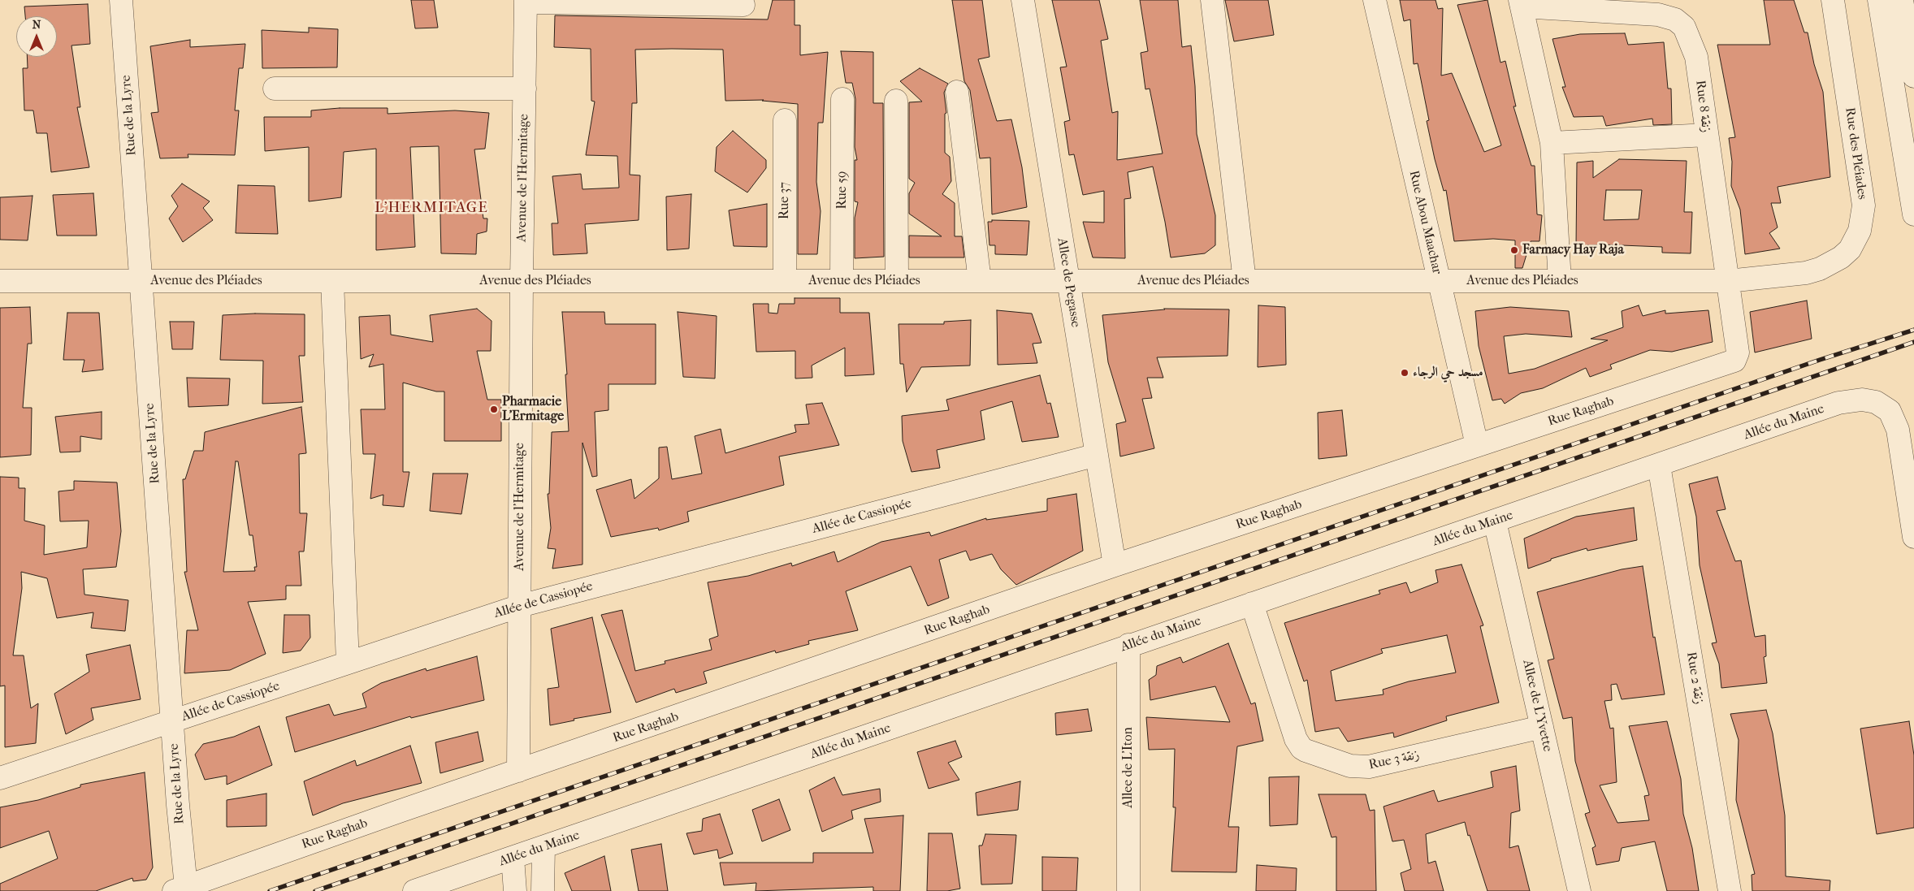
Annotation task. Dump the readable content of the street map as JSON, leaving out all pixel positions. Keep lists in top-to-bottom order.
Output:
{
  "streets": {
    "street": [
      "Rue 8 زنقة",
      "Rue de la Lyre",
      "Rue des Pléiades",
      "Avenue de l'Hermitage",
      "Rue 59",
      "Rue 37",
      "Rue Abou Maachar",
      "Avenue des Pléiades",
      "Allee de Pegasse",
      "Rue Raghab",
      "Allée du Maine",
      "Allée de Cassiopée",
      "Rue 2 زنقة",
      "Allee de L'Yvette",
      "Rue 3 زنقة",
      "Allee de L'Iton"
    ]
  },
  "crossings": [
    ["Rue 8 زنقة", "Rue des Pléiades"],
    ["Rue 8 زنقة", "Avenue des Pléiades"],
    ["Rue 8 زنقة", "Rue Raghab"],
    ["Rue de la Lyre", "Avenue des Pléiades"],
    ["Rue de la Lyre", "Rue Raghab"],
    ["Rue de la Lyre", "Allée de Cassiopée"],
    ["Rue des Pléiades", "Avenue des Pléiades"],
    ["Avenue de l'Hermitage", "Avenue des Pléiades"],
    ["Avenue de l'Hermitage", "Rue Raghab"],
    ["Avenue de l'Hermitage", "Allée de Cassiopée"],
    ["Rue 59", "Avenue des Pléiades"],
    ["Rue 37", "Avenue des Pléiades"],
    ["Rue Abou Maachar", "Avenue des Pléiades"],
    ["Rue Abou Maachar", "Rue Raghab"],
    ["Avenue des Pléiades", "Allee de Pegasse"],
    ["Allee de Pegasse", "Rue Raghab"],
    ["Allee de Pegasse", "Allée de Cassiopée"],
    ["Allée du Maine", "Rue 2 زنقة"],
    ["Allée du Maine", "Allee de L'Yvette"],
    ["Allée du Maine", "Rue 3 زنقة"],
    ["Allée du Maine", "Allee de L'Iton"],
    ["Allee de L'Yvette", "Rue 3 زنقة"]
  ],
  "districts": ["L'HERMITAGE"],
  "places": ["Farmacy Hay Raja", "مسجد حي الرجاء", "Pharmacie L'Ermitage"],
  "north": "top"
}
